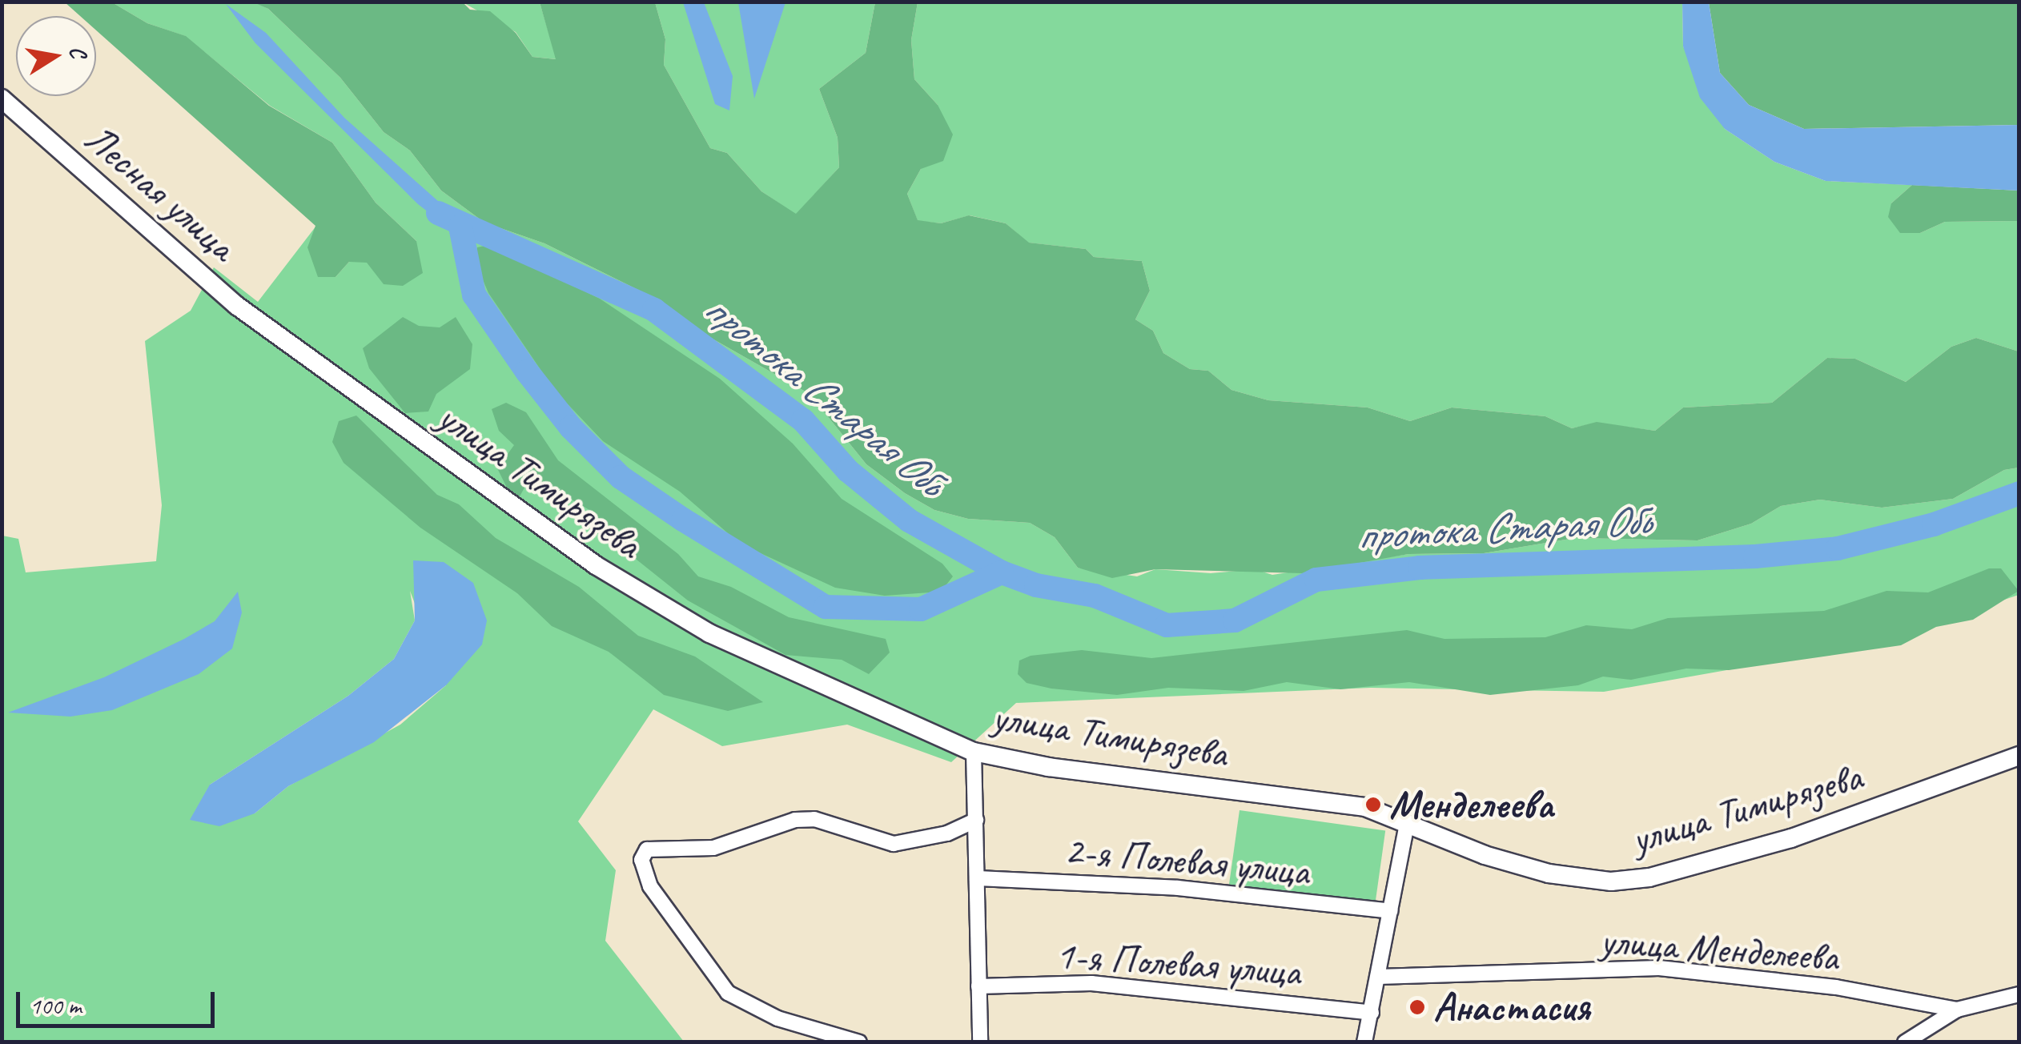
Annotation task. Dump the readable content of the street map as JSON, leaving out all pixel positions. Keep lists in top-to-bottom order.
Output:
{
  "streets": {
    "street": [
      "Лесная улица",
      "улица Тимирязева",
      "2-я Полевая улица",
      "улица Менделеева",
      "1-я Полевая улица"
    ]
  },
  "crossings": [
    ["Лесная улица", "улица Тимирязева"]
  ],
  "water": ["протока Старая Обь"],
  "places": ["Менделеева", "Анастасия"],
  "scale_bar": "100 m",
  "north": "right"
}
